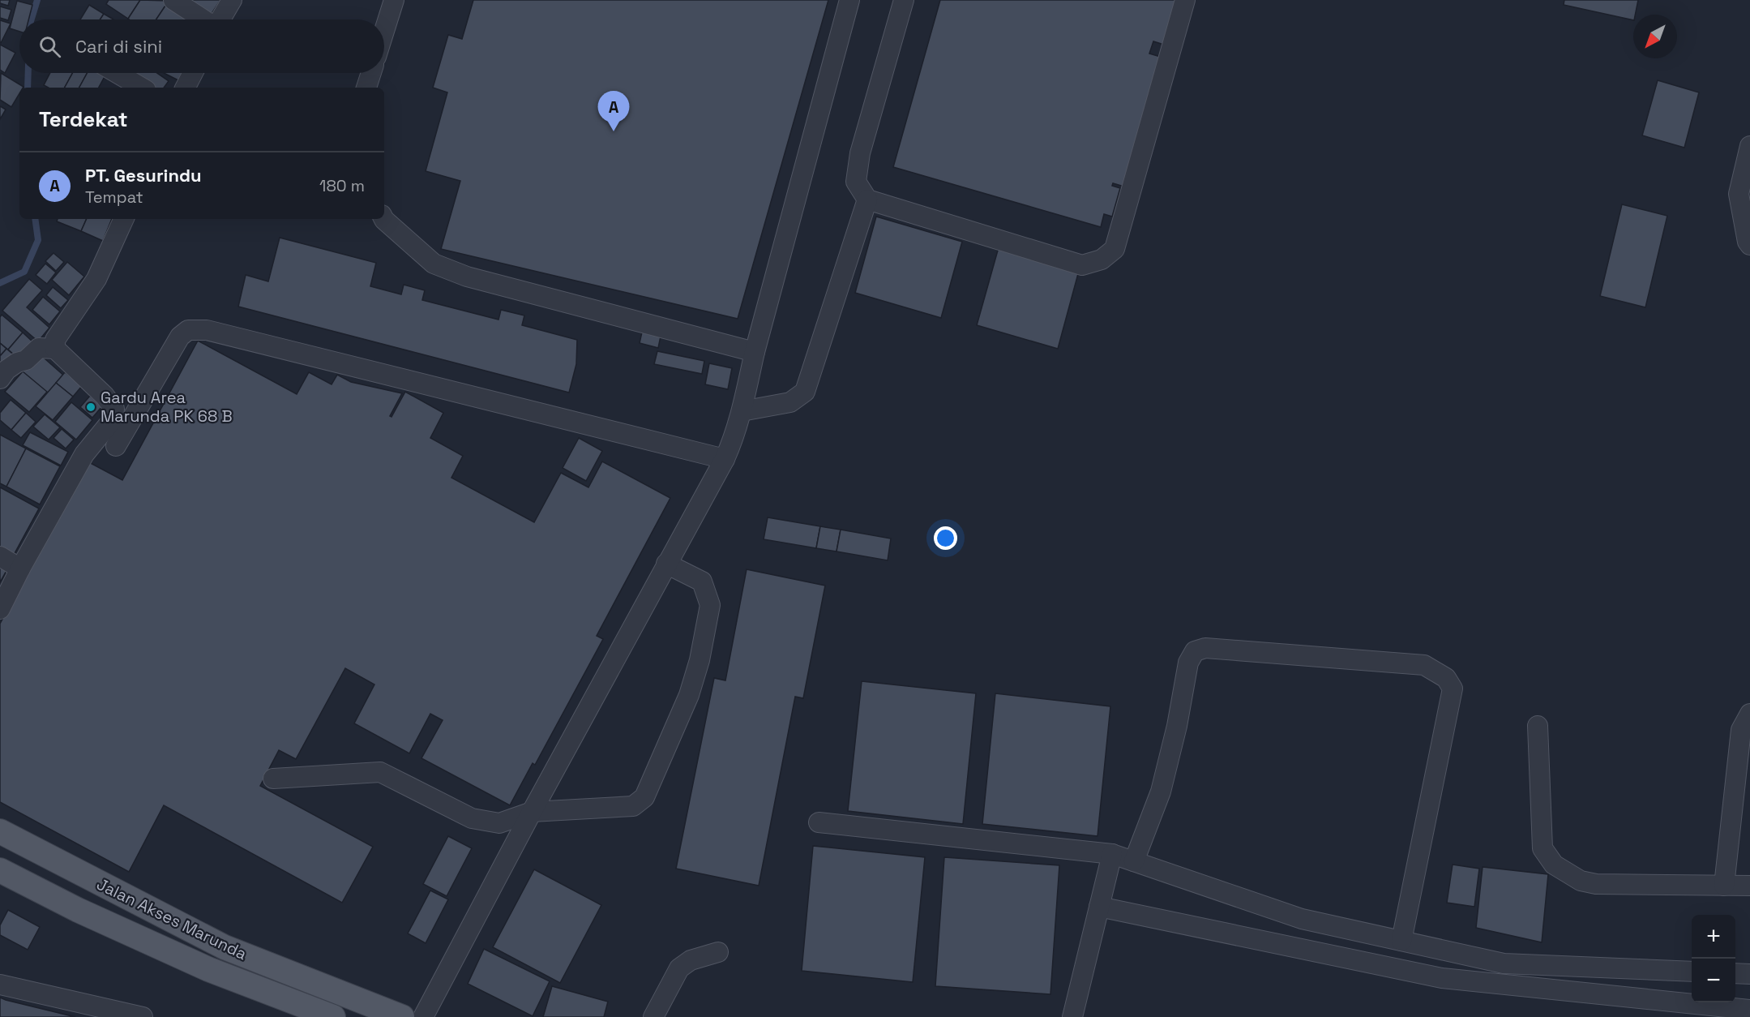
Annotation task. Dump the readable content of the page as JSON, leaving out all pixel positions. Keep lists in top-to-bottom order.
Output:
{
  "streets": {
    "main road": ["Jalan Akses Marunda"]
  },
  "places": ["Gardu Area Marunda PK 68 B"],
  "north": "bottom left",
  "page": {
    "search": "Cari di sini",
    "heading": "Terdekat",
    "pins": "A",
    "list": [
      {
        "mark": "A",
        "name": "PT. Gesurindu",
        "note": "Tempat",
        "value": "180 m"
      }
    ],
    "map_buttons": ["+", "−"]
  }
}
